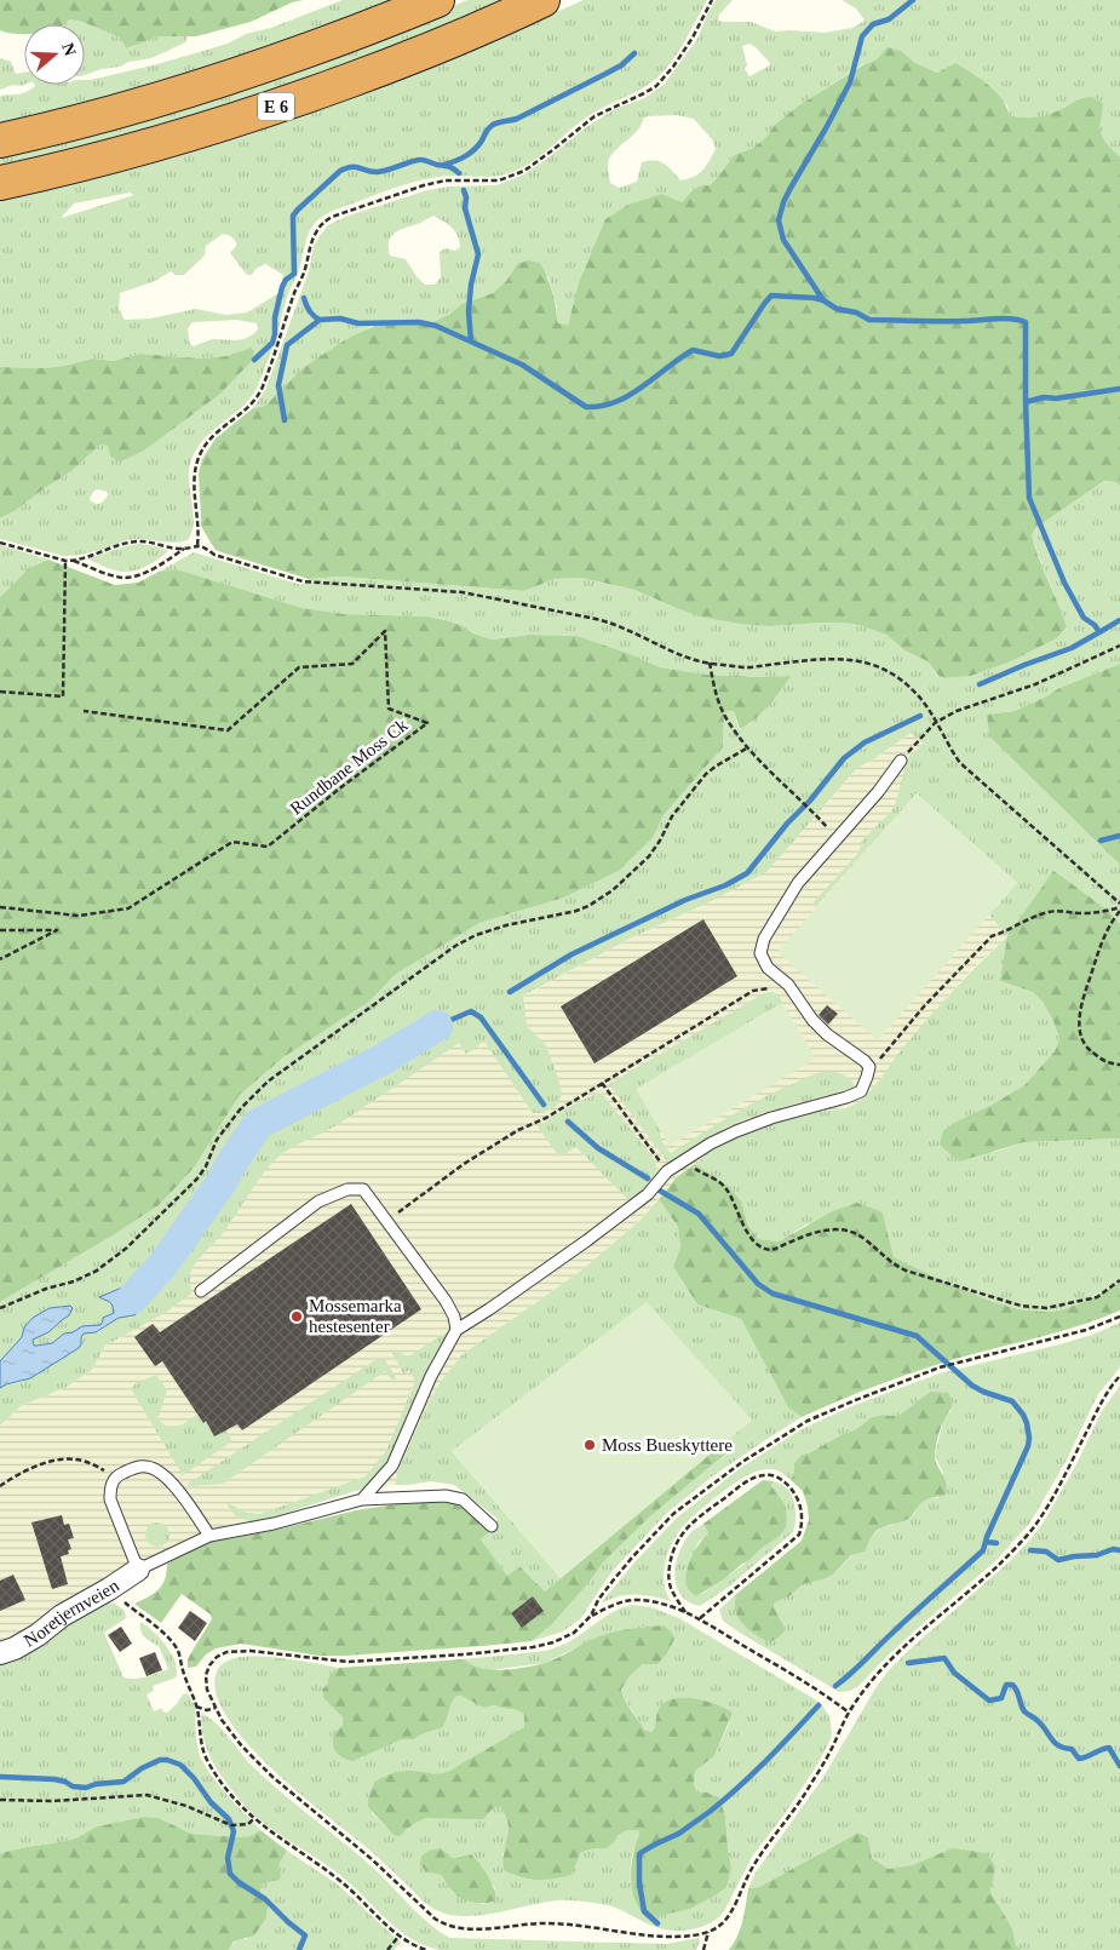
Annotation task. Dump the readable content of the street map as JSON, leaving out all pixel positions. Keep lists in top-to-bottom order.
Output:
{
  "streets": {
    "highway": ["E 6"],
    "street": ["Noretjernveien"],
    "path": ["Rundbane Moss Ck"]
  },
  "places": ["Mossemarka hestesenter", "Moss Bueskyttere"],
  "north": "right"
}
